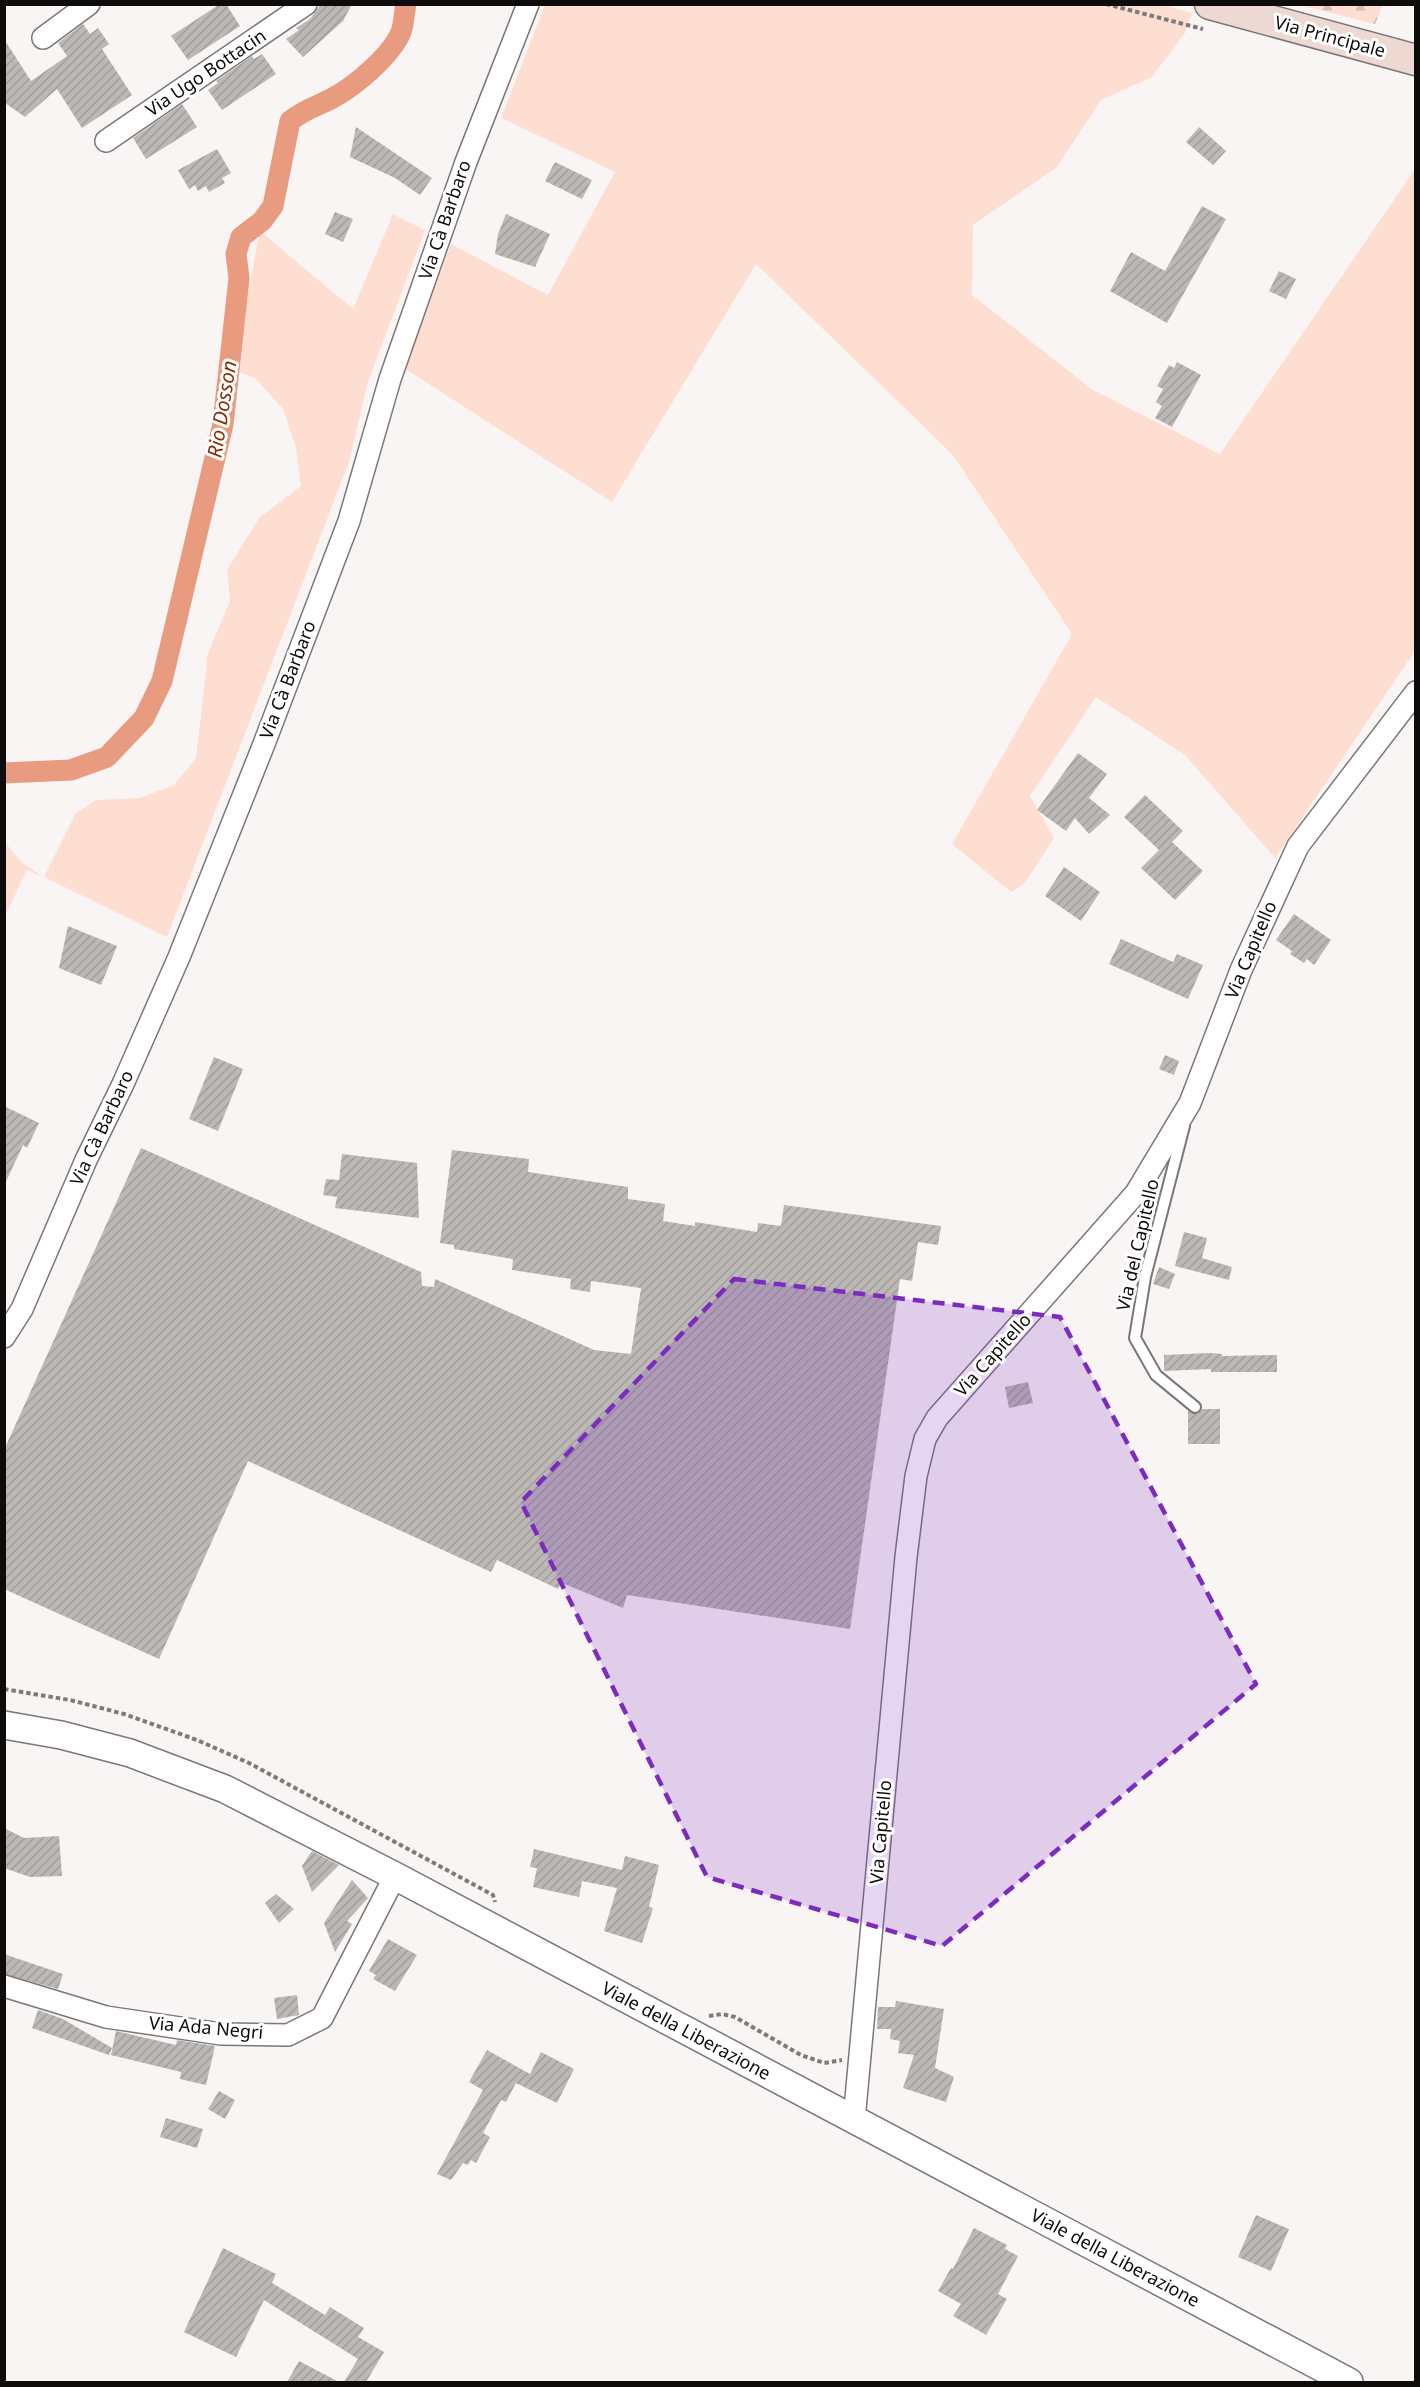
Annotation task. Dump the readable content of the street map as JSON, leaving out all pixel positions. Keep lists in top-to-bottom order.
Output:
{
  "streets": {
    "main road": ["Via Principale"],
    "street": [
      "Via Ugo Bottacin",
      "Via Cà Barbaro",
      "Via Capitello",
      "Via Ada Negri",
      "Viale della Liberazione"
    ],
    "lane": ["Via del Capitello"]
  },
  "crossings": [
    ["Via Capitello", "Via del Capitello"],
    ["Via Capitello", "Viale della Liberazione"],
    ["Via Ada Negri", "Viale della Liberazione"]
  ],
  "water": ["Rio Dosson"]
}
